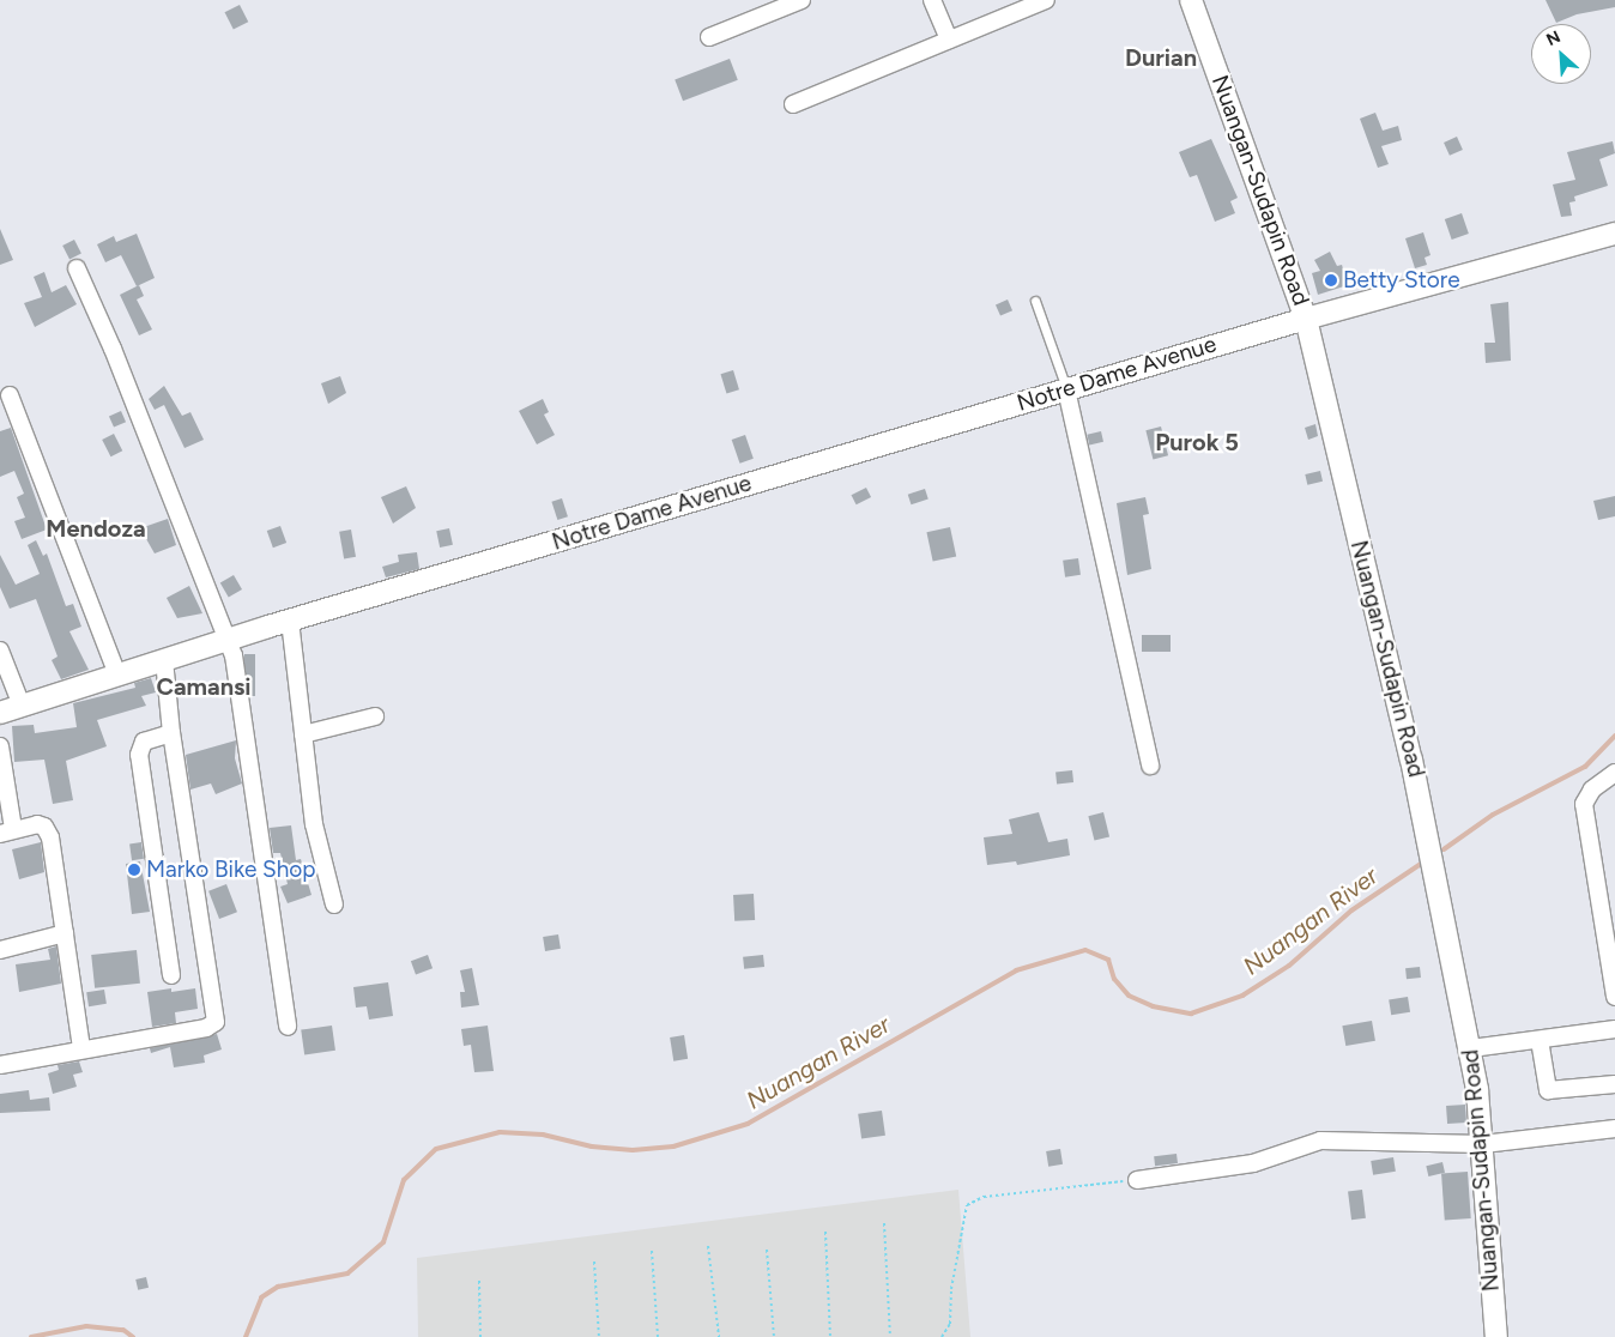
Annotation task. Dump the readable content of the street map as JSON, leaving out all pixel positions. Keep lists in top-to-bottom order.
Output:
{
  "streets": {
    "street": ["Nuangan-Sudapin Road", "Notre Dame Avenue"]
  },
  "crossings": [
    ["Nuangan-Sudapin Road", "Notre Dame Avenue"]
  ],
  "districts": [
    "Durian",
    "Purok 5",
    "Mendoza",
    "Camansi"
  ],
  "water": ["Nuangan River"],
  "places": ["Betty Store", "Marko Bike Shop"],
  "north": "top left"
}
